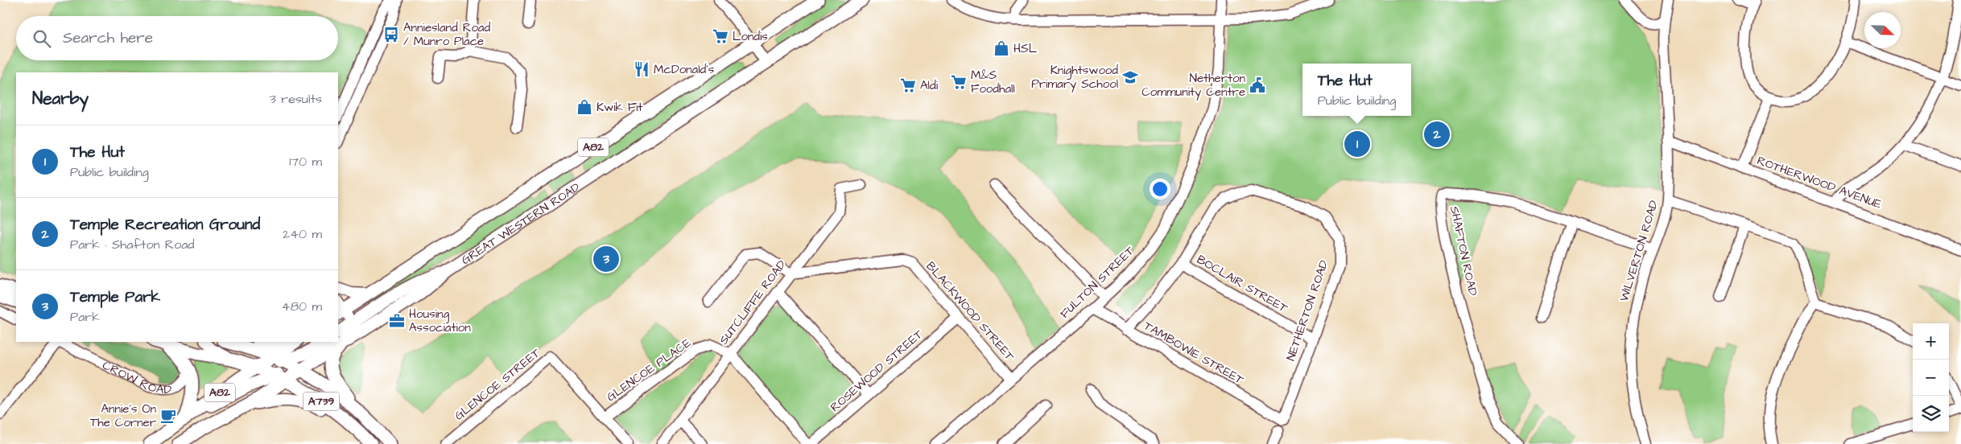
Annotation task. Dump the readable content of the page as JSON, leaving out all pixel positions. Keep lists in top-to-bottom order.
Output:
{
  "streets": {
    "main road": ["A82", "GREAT WESTERN ROAD", "A739"],
    "street": [
      "ROTHERWOOD AVENUE",
      "SHAFTON ROAD",
      "WILVERTON ROAD",
      "FULTON STREET",
      "BOCLAIR STREET",
      "SUTCLIFFE ROAD",
      "NETHERTON ROAD",
      "BLACKWOOD STREET",
      "TAMBOWIE STREET",
      "GLENCOE PLACE",
      "ROSEWOOD STREET",
      "CROW ROAD",
      "GLENCOE STREET"
    ]
  },
  "crossings": [
    ["A82", "GREAT WESTERN ROAD"],
    ["A82", "A739"],
    ["ROTHERWOOD AVENUE", "WILVERTON ROAD"],
    ["SHAFTON ROAD", "WILVERTON ROAD"],
    ["FULTON STREET", "BLACKWOOD STREET"],
    ["FULTON STREET", "TAMBOWIE STREET"],
    ["BOCLAIR STREET", "NETHERTON ROAD"],
    ["SUTCLIFFE ROAD", "BLACKWOOD STREET"],
    ["SUTCLIFFE ROAD", "GLENCOE PLACE"],
    ["NETHERTON ROAD", "TAMBOWIE STREET"],
    ["BLACKWOOD STREET", "ROSEWOOD STREET"],
    ["GLENCOE PLACE", "GLENCOE STREET"]
  ],
  "places": {
    "bus stop": ["Anniesland Road / Munro Place"],
    "supermarket": ["Londis", "M&S Foodhall", "Aldi"],
    "shop": ["HSL", "Kwik Fit"],
    "restaurant": ["McDonald's"],
    "school or university": ["Knightswood Primary School"],
    "public building": ["Netherton Community Centre"],
    "office": ["Housing Association"],
    "cafe": ["Annie's On The Corner"]
  },
  "north": "bottom right",
  "page": {
    "search": "Search here",
    "popup": ["The Hut", "Public building"],
    "heading": ["Nearby", "3 results"],
    "pins": ["2", "1", "3"],
    "list": [
      {
        "mark": "1",
        "name": "The Hut",
        "note": "Public building",
        "value": "170 m"
      },
      {
        "mark": "2",
        "name": "Temple Recreation Ground",
        "note": "Park · Shafton Road",
        "value": "240 m"
      },
      {
        "mark": "3",
        "name": "Temple Park",
        "note": "Park",
        "value": "480 m"
      }
    ],
    "map_buttons": ["+", "−"]
  }
}
